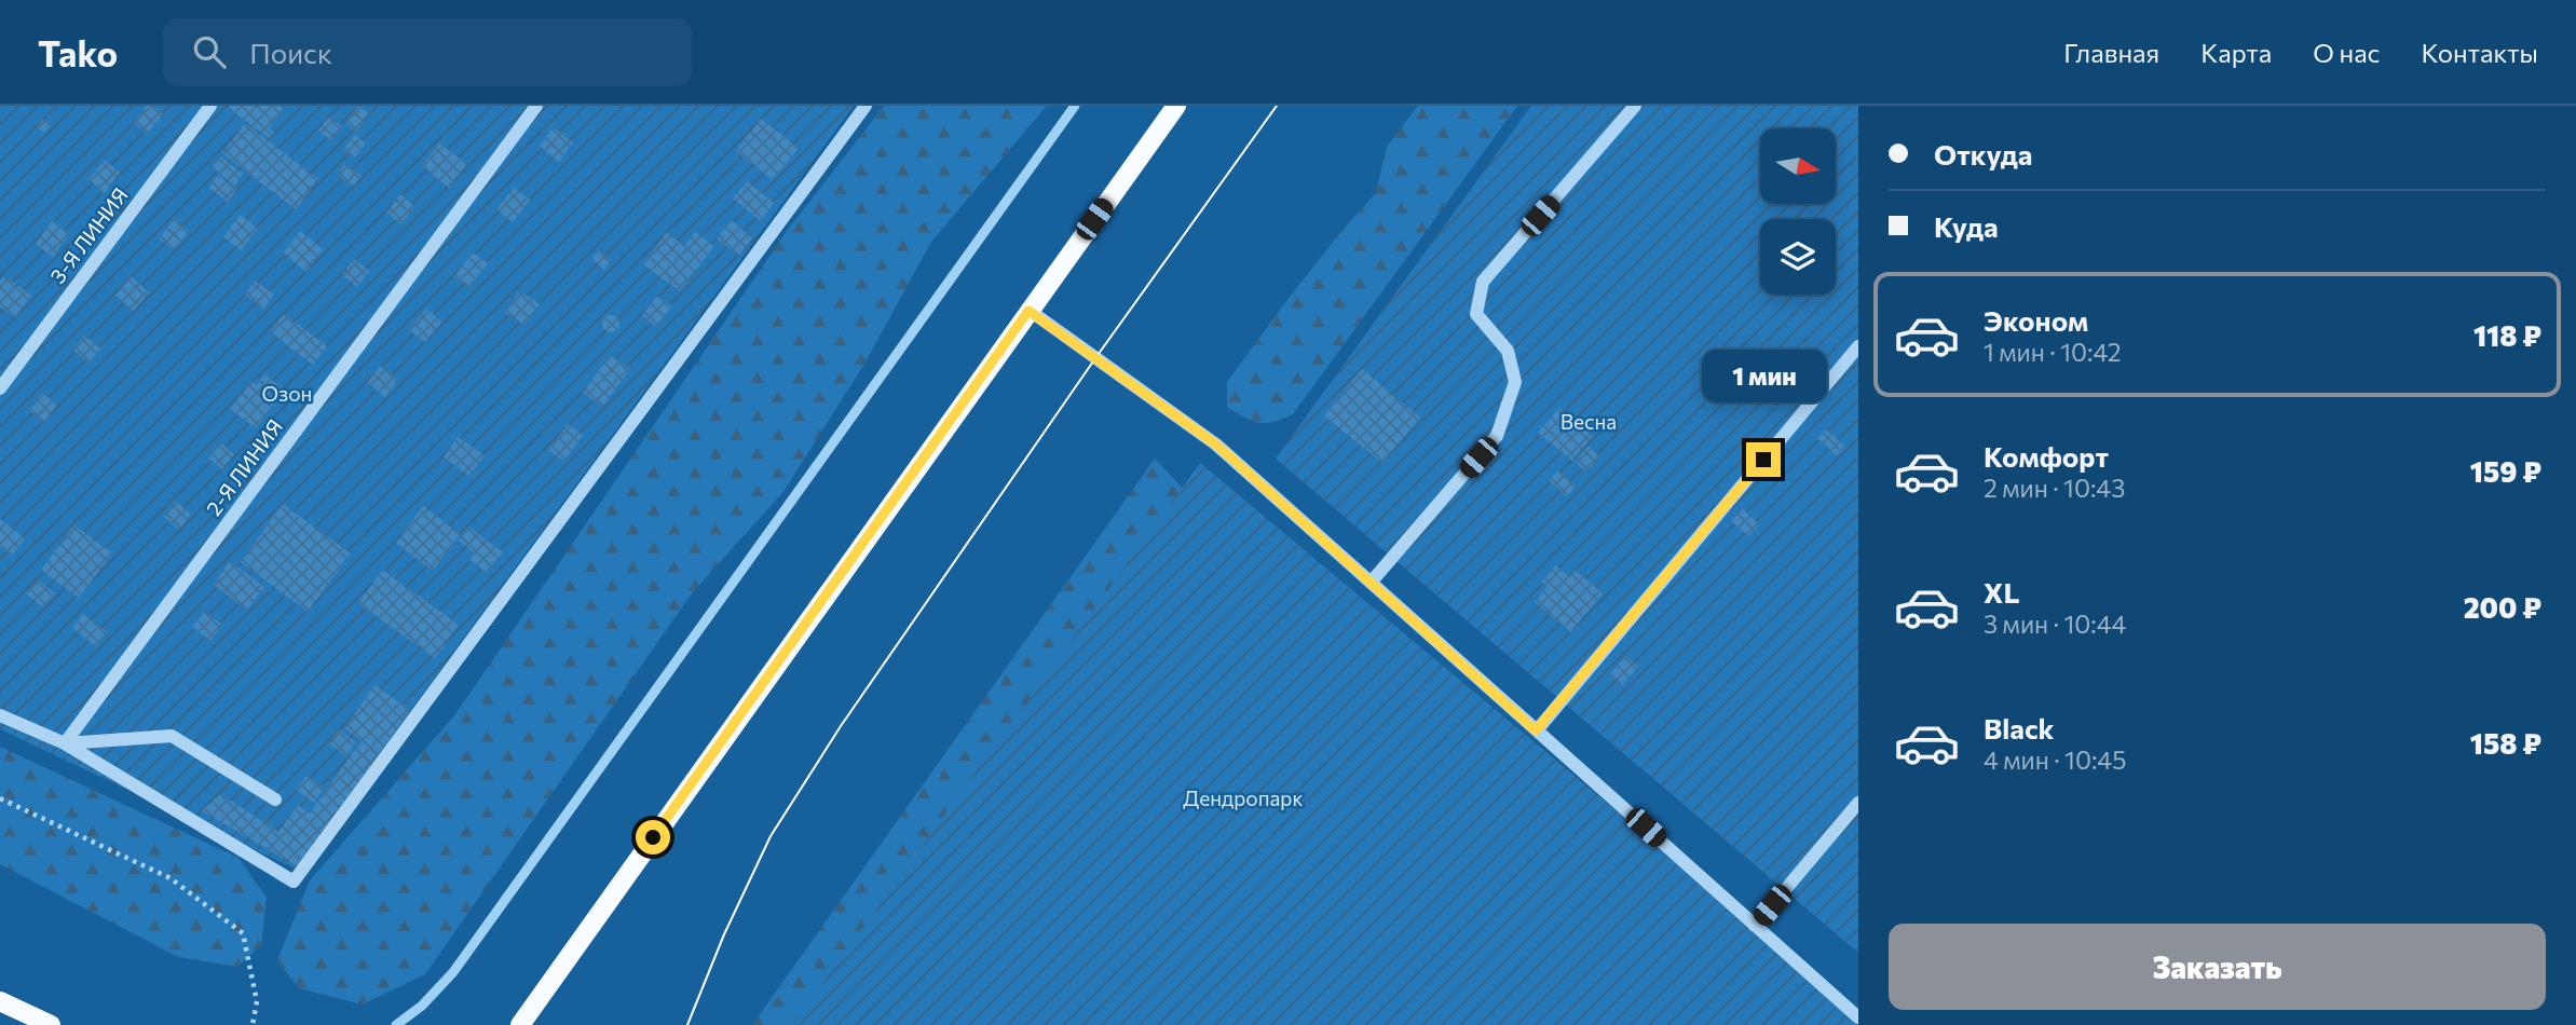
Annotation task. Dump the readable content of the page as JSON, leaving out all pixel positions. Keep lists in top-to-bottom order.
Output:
{
  "streets": {
    "lane": ["3-Я ЛИНИЯ", "2-Я ЛИНИЯ"]
  },
  "parks": ["Озон", "Весна", "Дендропарк"],
  "north": "right",
  "page": {
    "header": "Tako",
    "search": "Поиск",
    "nav": [
      "Главная",
      "Карта",
      "О нас",
      "Контакты"
    ],
    "banner": ["Откуда", "Куда"],
    "list": [
      {
        "name": "Эконом",
        "note": "1 мин · 10:42",
        "value": "118 ₽"
      },
      {
        "name": "Комфорт",
        "note": "2 мин · 10:43",
        "value": "159 ₽"
      },
      {
        "name": "XL",
        "note": "3 мин · 10:44",
        "value": "200 ₽"
      },
      {
        "name": "Black",
        "note": "4 мин · 10:45",
        "value": "158 ₽"
      }
    ],
    "bubble": "1 мин",
    "buttons": "Заказать"
  }
}
